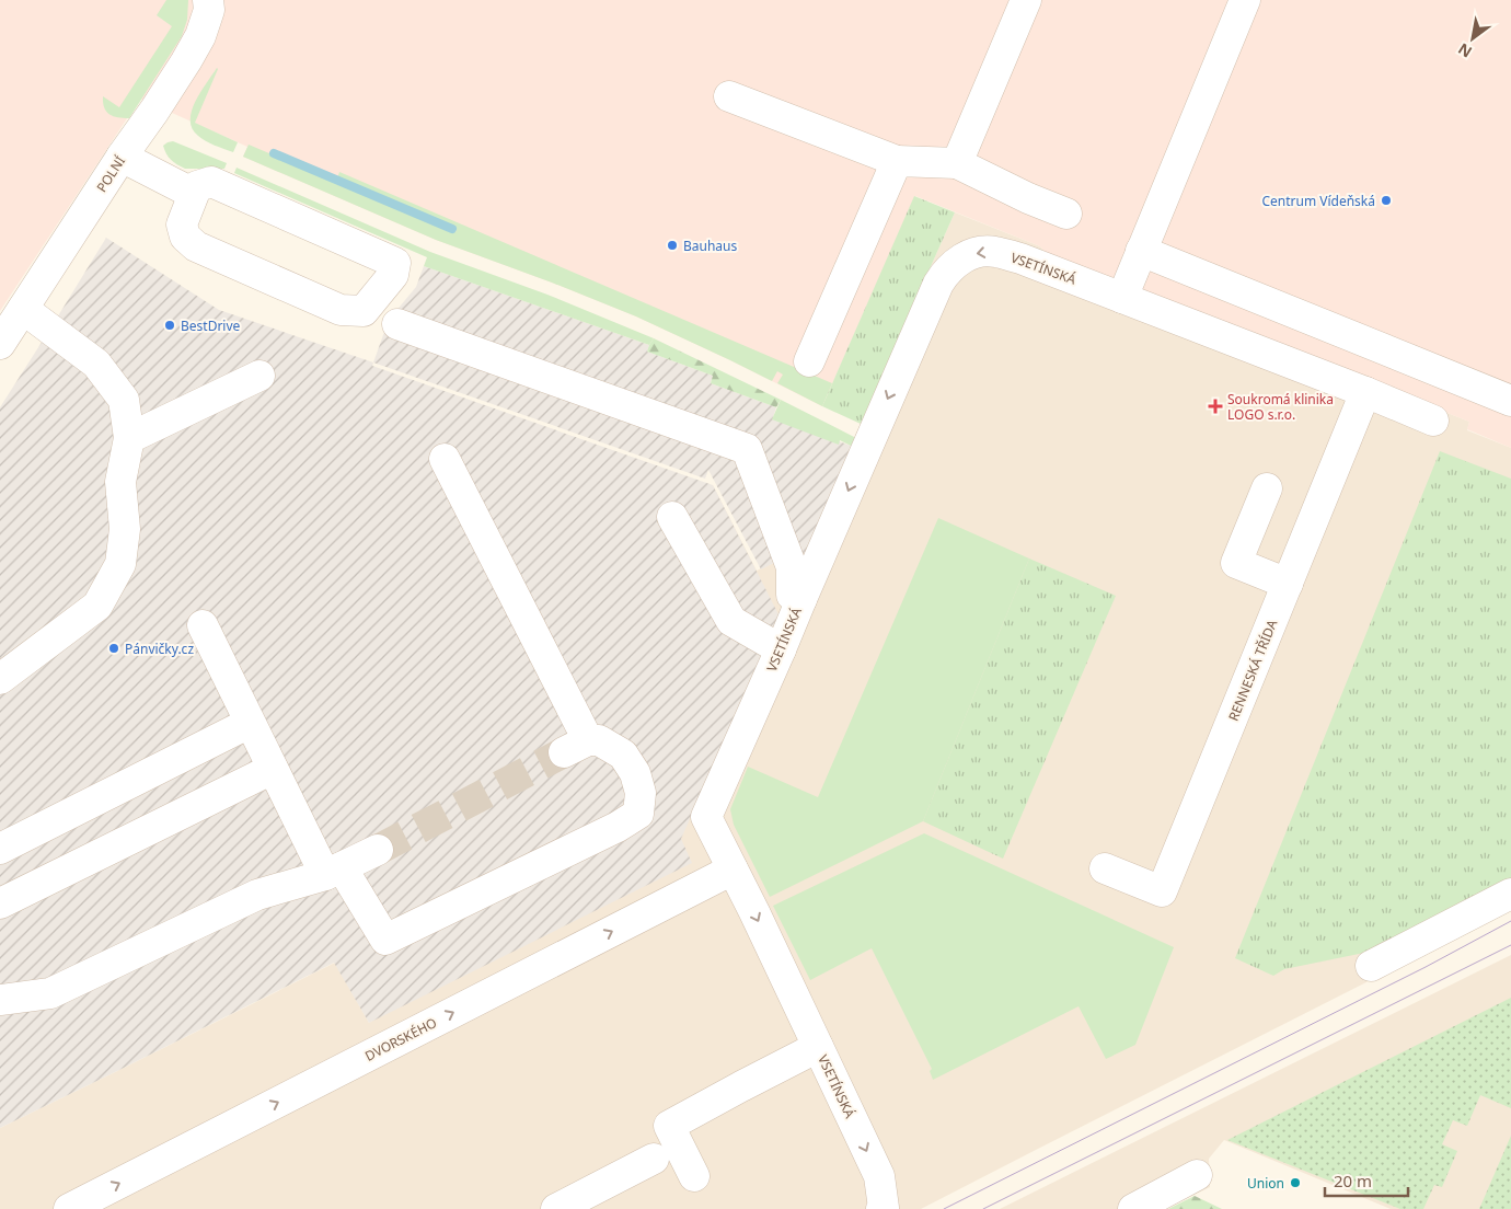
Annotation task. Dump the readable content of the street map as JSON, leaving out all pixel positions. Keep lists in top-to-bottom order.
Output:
{
  "streets": {
    "street": [
      "POLNÍ",
      "VSETÍNSKÁ",
      "RENNESKÁ TŘÍDA",
      "DVORSKÉHO"
    ]
  },
  "crossings": [
    ["VSETÍNSKÁ", "RENNESKÁ TŘÍDA"],
    ["VSETÍNSKÁ", "DVORSKÉHO"]
  ],
  "places": {
    "other": [
      "Centrum Vídeňská",
      "Bauhaus",
      "BestDrive",
      "Pánvičky.cz",
      "Union"
    ],
    "health": ["Soukromá klinika LOGO s.r.o."]
  },
  "scale_bar": "20 m",
  "north": "bottom left"
}
